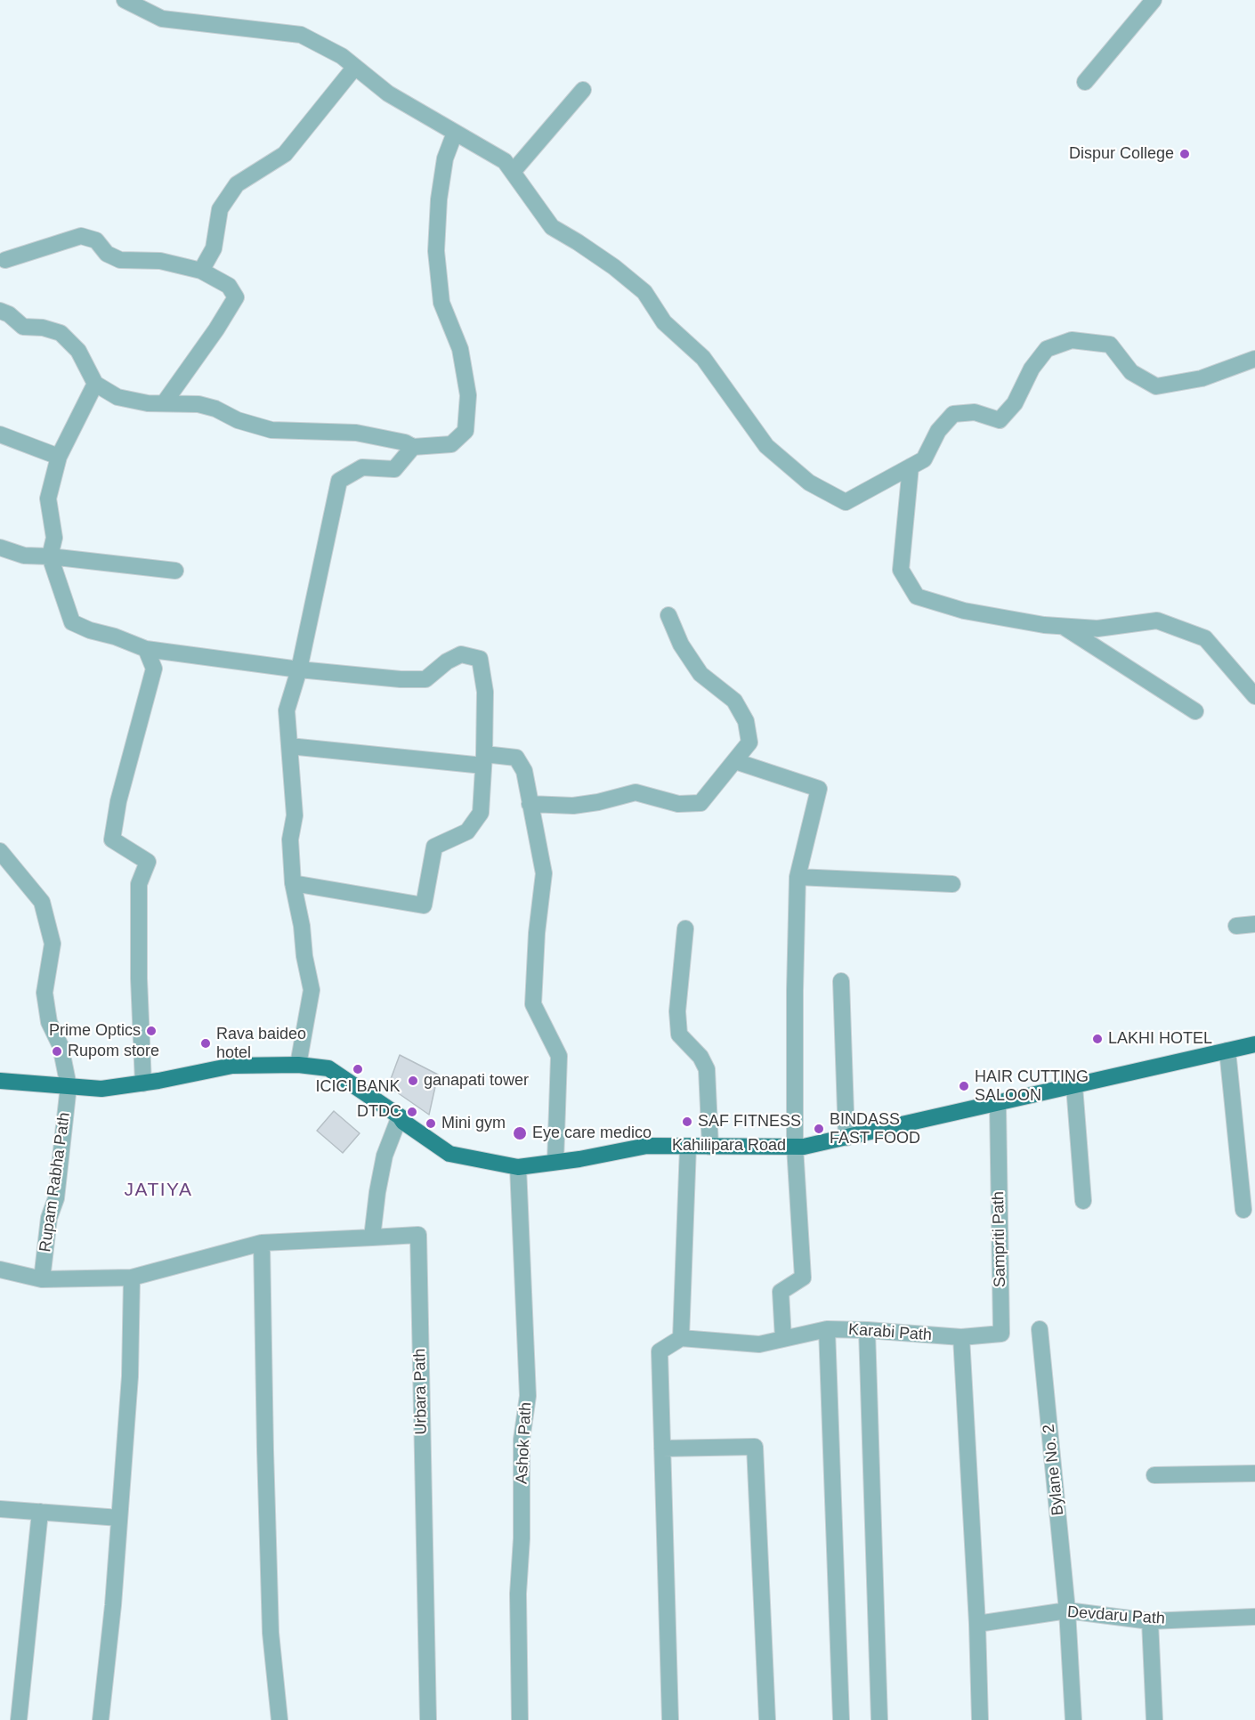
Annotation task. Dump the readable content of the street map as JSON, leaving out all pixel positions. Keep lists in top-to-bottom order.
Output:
{
  "streets": {
    "main road": ["Kahilipara Road"],
    "street": [
      "Rupam Rabha Path",
      "Sampriti Path",
      "Karabi Path",
      "Urbara Path",
      "Ashok Path",
      "Bylane No. 2",
      "Devdaru Path"
    ]
  },
  "crossings": [
    ["Kahilipara Road", "Rupam Rabha Path"],
    ["Kahilipara Road", "Sampriti Path"],
    ["Kahilipara Road", "Ashok Path"],
    ["Sampriti Path", "Karabi Path"],
    ["Bylane No. 2", "Devdaru Path"]
  ],
  "districts": ["JATIYA"],
  "places": [
    "Dispur College",
    "Prime Optics",
    "LAKHI HOTEL",
    "Rava baideo hotel",
    "Rupom store",
    "ICICI BANK",
    "ganapati tower",
    "HAIR CUTTING SALOON",
    "DTDC",
    "SAF FITNESS",
    "Mini gym",
    "BINDASS FAST FOOD",
    "Eye care medico"
  ]
}
